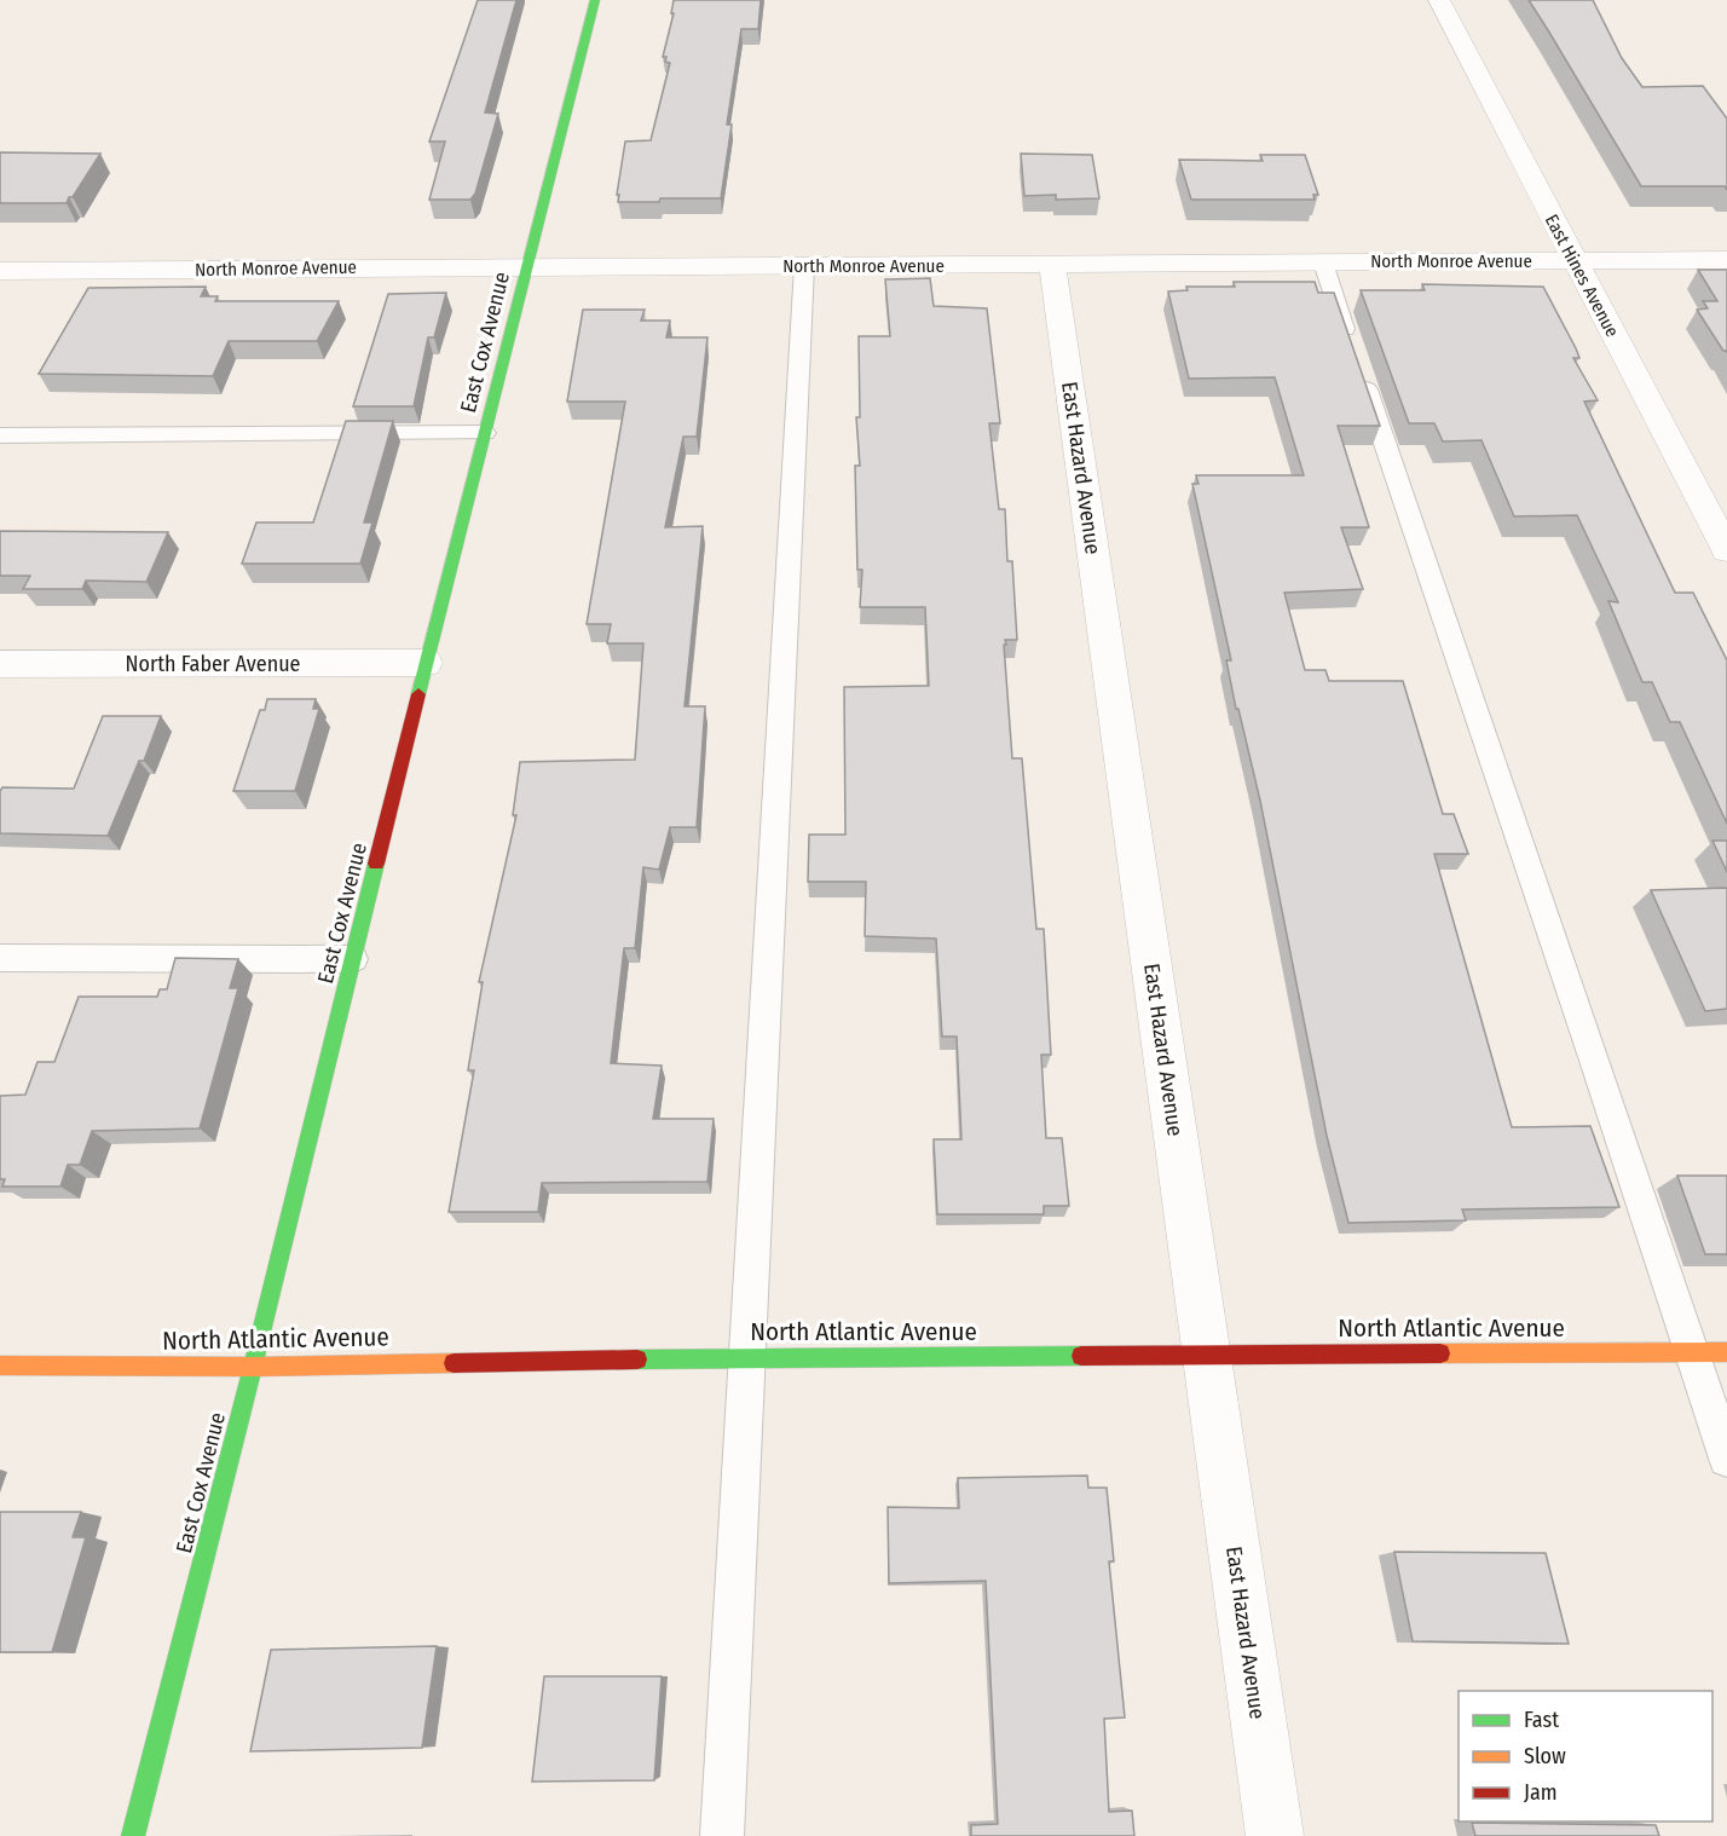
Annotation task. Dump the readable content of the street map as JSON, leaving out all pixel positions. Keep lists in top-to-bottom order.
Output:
{
  "streets": {
    "street": [
      "North Monroe Avenue",
      "East Hines Avenue",
      "East Cox Avenue",
      "East Hazard Avenue",
      "North Faber Avenue",
      "North Atlantic Avenue"
    ]
  },
  "crossings": [
    ["North Monroe Avenue", "East Hines Avenue"],
    ["North Monroe Avenue", "East Cox Avenue"],
    ["North Monroe Avenue", "East Hazard Avenue"],
    ["East Cox Avenue", "North Faber Avenue"],
    ["East Cox Avenue", "North Atlantic Avenue"],
    ["East Hazard Avenue", "North Atlantic Avenue"]
  ],
  "legend": ["Fast", "Slow", "Jam"]
}
